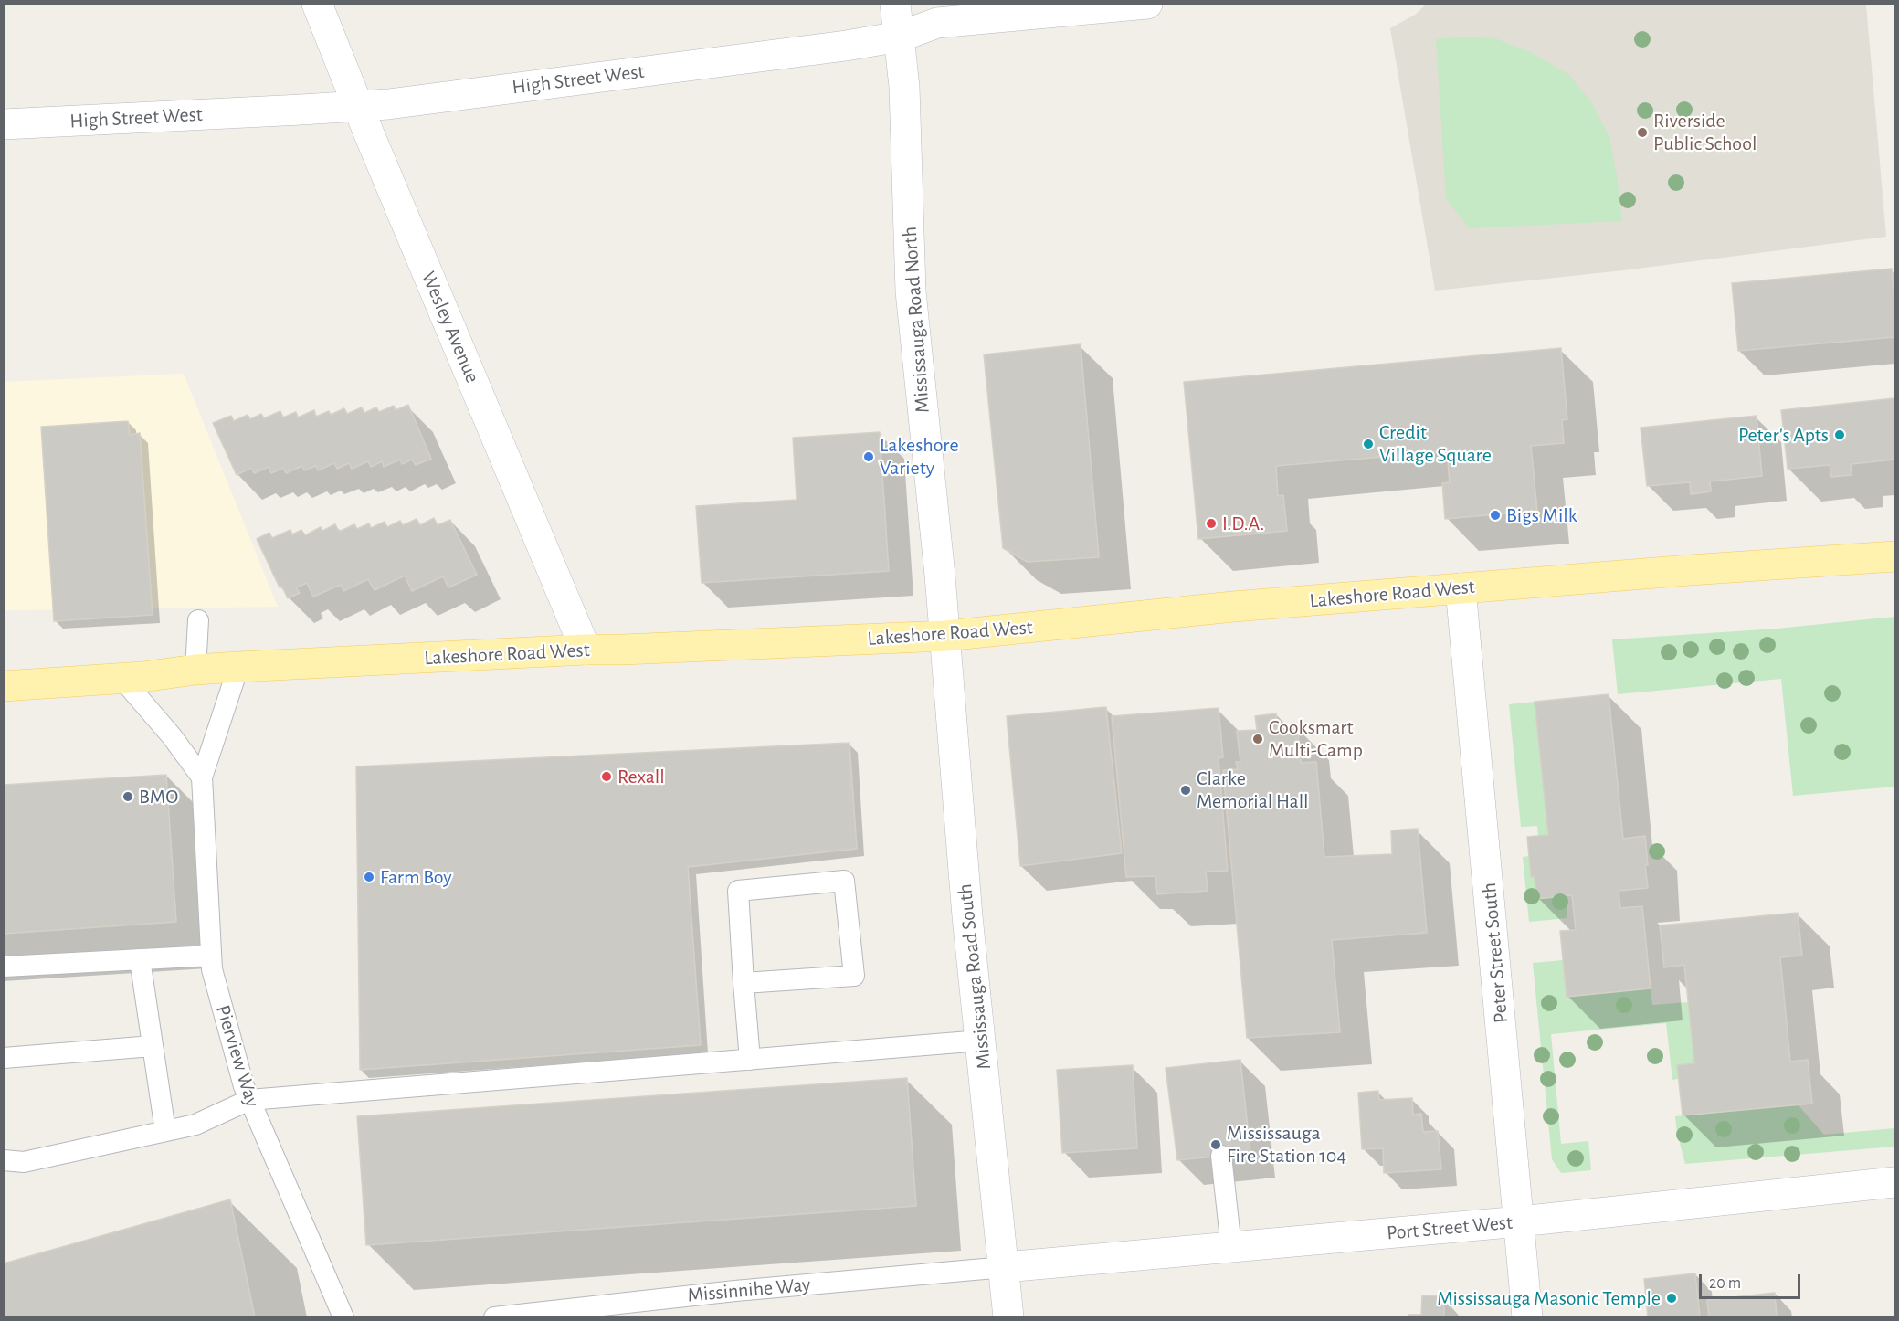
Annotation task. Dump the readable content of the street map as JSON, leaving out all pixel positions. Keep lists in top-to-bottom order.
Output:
{
  "streets": {
    "main road": ["Lakeshore Road West"],
    "street": [
      "High Street West",
      "Mississauga Road North",
      "Wesley Avenue",
      "Peter Street South",
      "Mississauga Road South",
      "Port Street West"
    ],
    "lane": ["Pierview Way", "Missinnihe Way"]
  },
  "crossings": [
    ["High Street West", "Mississauga Road North"],
    ["High Street West", "Wesley Avenue"],
    ["Mississauga Road North", "Lakeshore Road West"],
    ["Mississauga Road North", "Mississauga Road South"],
    ["Wesley Avenue", "Lakeshore Road West"],
    ["Lakeshore Road West", "Peter Street South"],
    ["Lakeshore Road West", "Mississauga Road South"],
    ["Lakeshore Road West", "Pierview Way"],
    ["Peter Street South", "Port Street West"],
    ["Mississauga Road South", "Port Street West"],
    ["Mississauga Road South", "Missinnihe Way"],
    ["Port Street West", "Missinnihe Way"]
  ],
  "places": [
    "Riverside Public School",
    "Peter's Apts",
    "Credit Village Square",
    "Lakeshore Variety",
    "Bigs Milk",
    "I.D.A.",
    "Cooksmart Multi-Camp",
    "Rexall",
    "Clarke Memorial Hall",
    "BMO",
    "Farm Boy",
    "Mississauga Fire Station 104",
    "Mississauga Masonic Temple"
  ],
  "scale_bar": "20 m"
}
